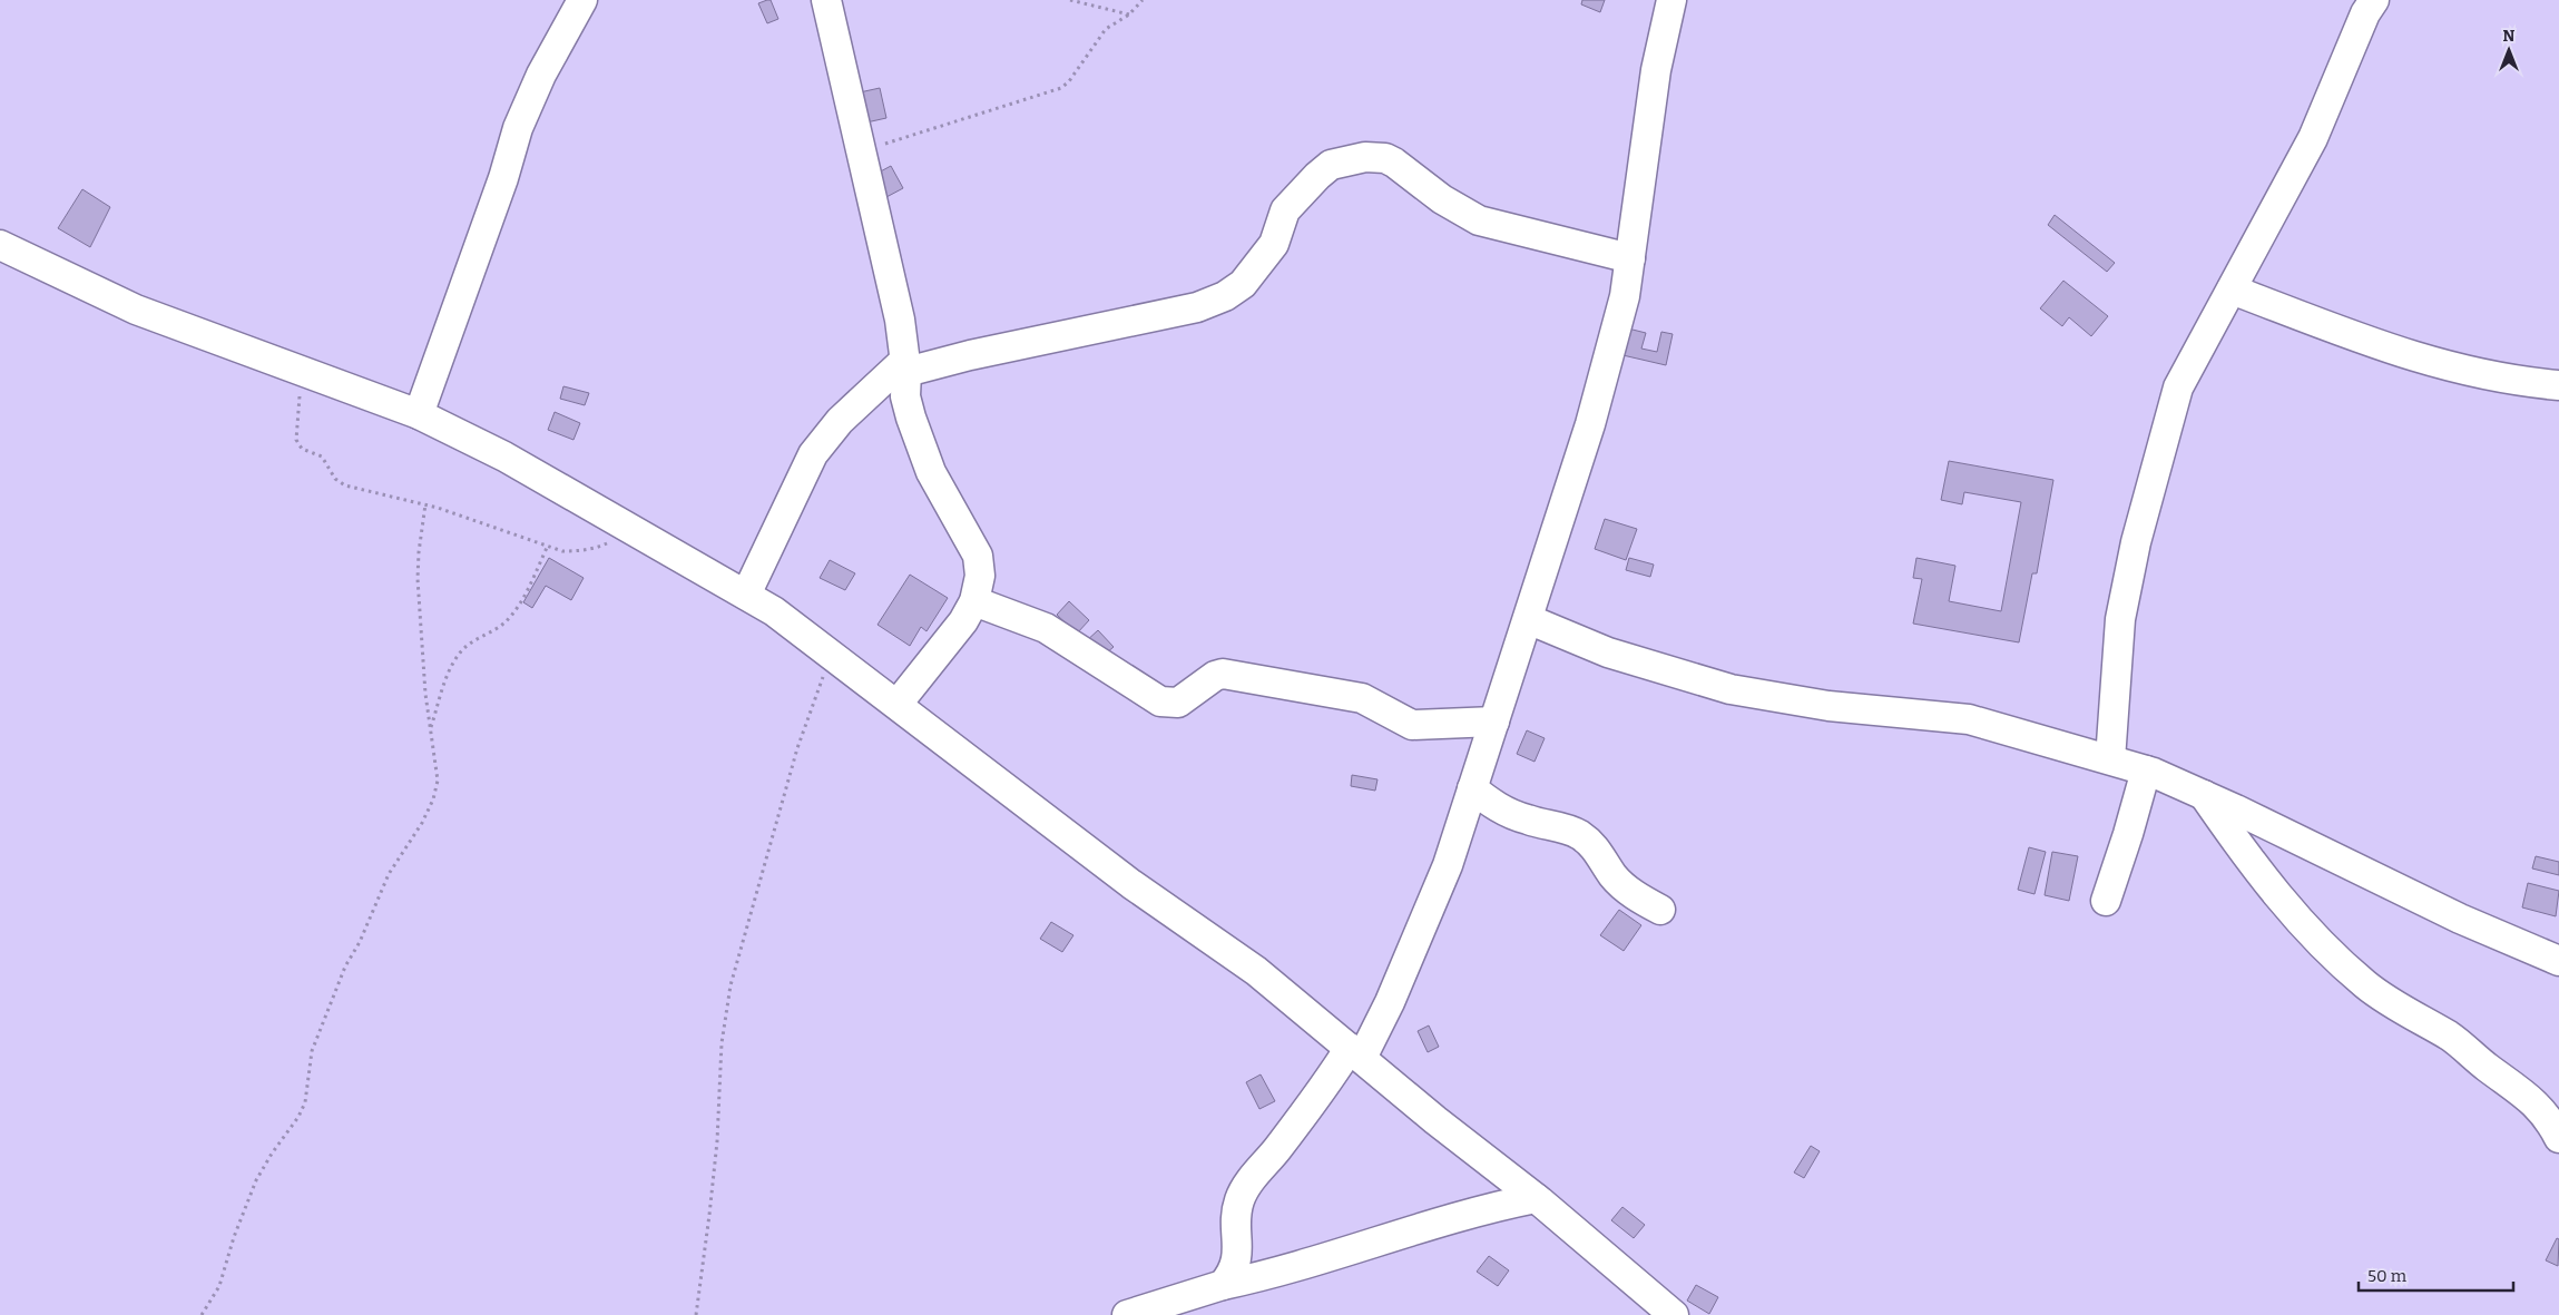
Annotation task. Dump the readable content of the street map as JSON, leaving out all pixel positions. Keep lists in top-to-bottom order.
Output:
{
  "scale_bar": "50 m",
  "north": "top"
}
